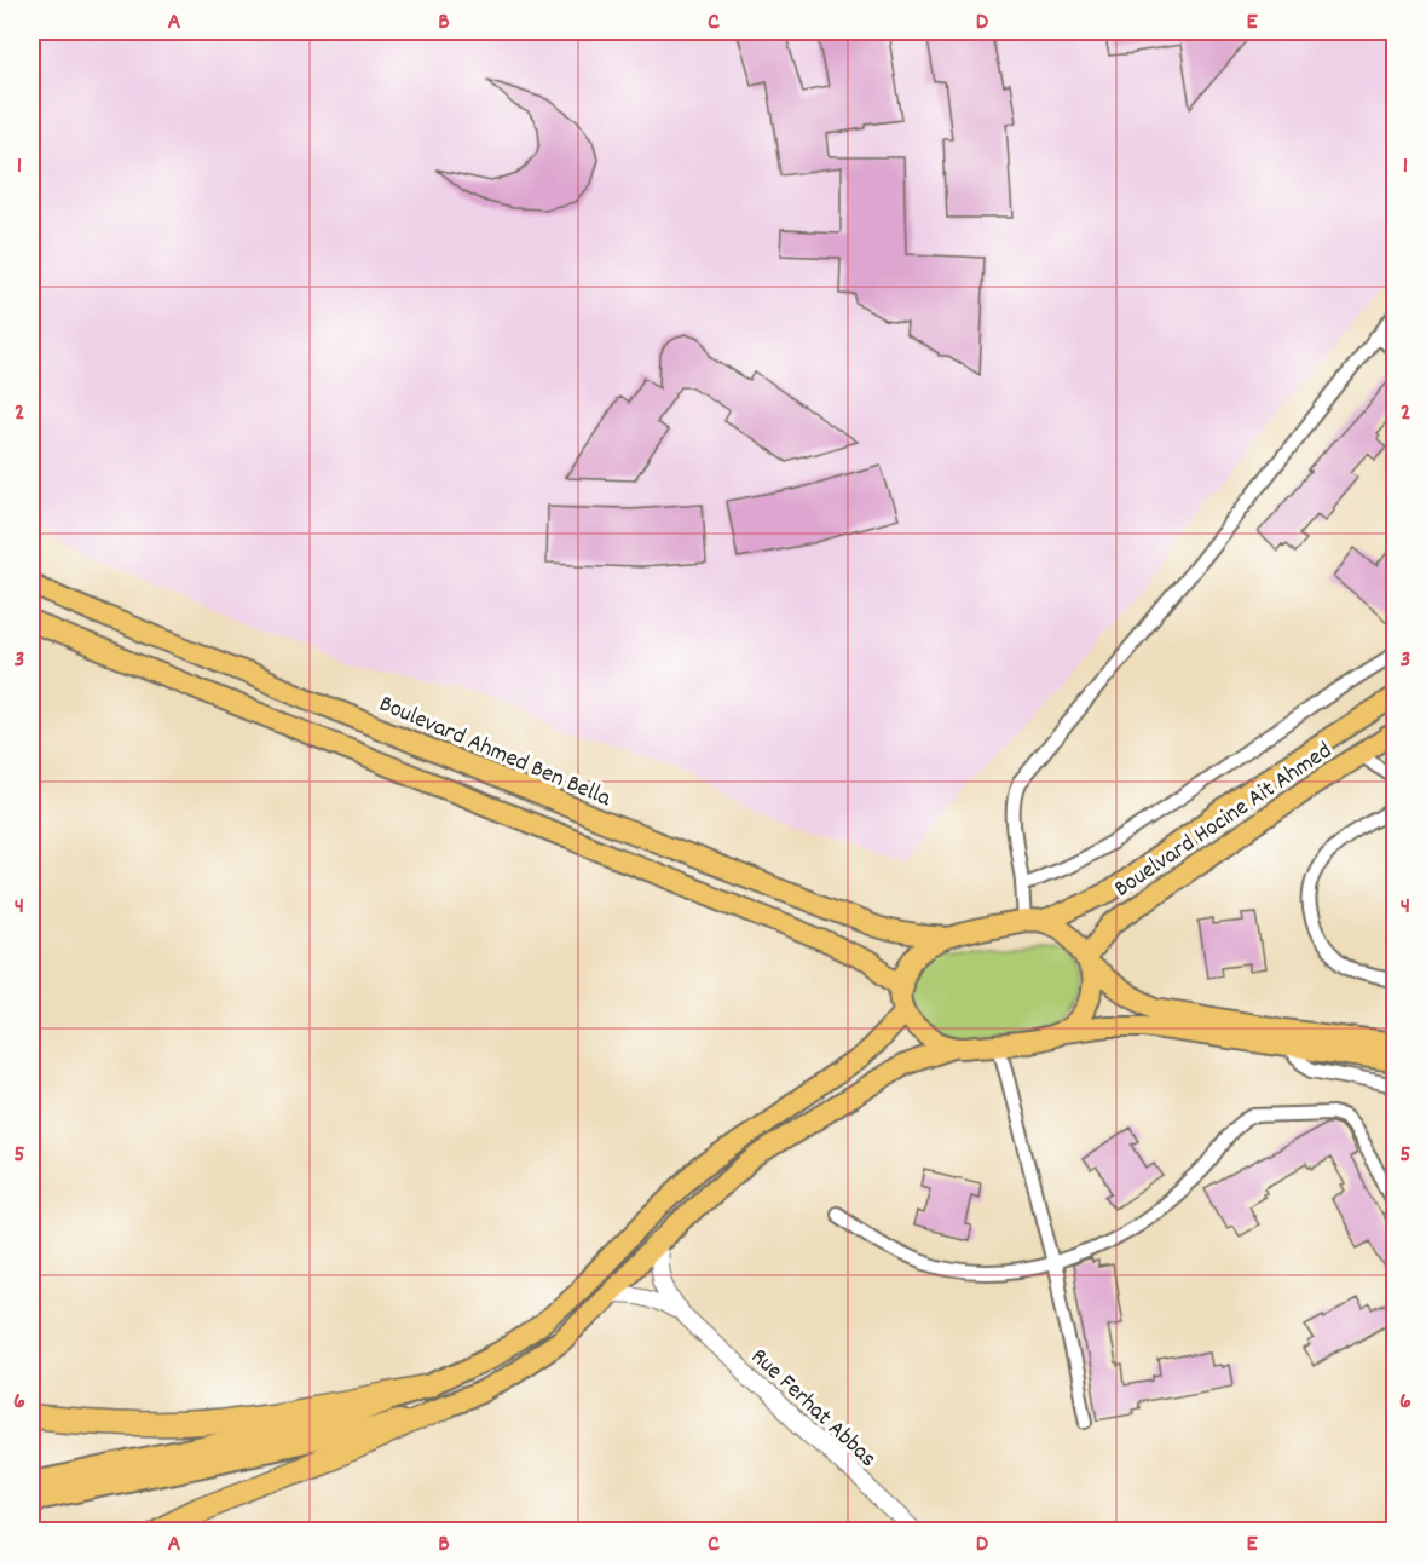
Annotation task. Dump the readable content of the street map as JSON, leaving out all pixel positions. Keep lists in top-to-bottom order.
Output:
{
  "streets": {
    "main road": ["Boulevard Ahmed Ben Bella", "Bouelvard Hocine Ait Ahmed"],
    "street": ["Rue Ferhat Abbas"]
  },
  "crossings": [
    ["Boulevard Ahmed Ben Bella", "Bouelvard Hocine Ait Ahmed"]
  ],
  "grid": {
    "columns": [
      "A",
      "B",
      "C",
      "D",
      "E"
    ],
    "rows": [
      "1",
      "2",
      "3",
      "4",
      "5",
      "6"
    ]
  }
}
